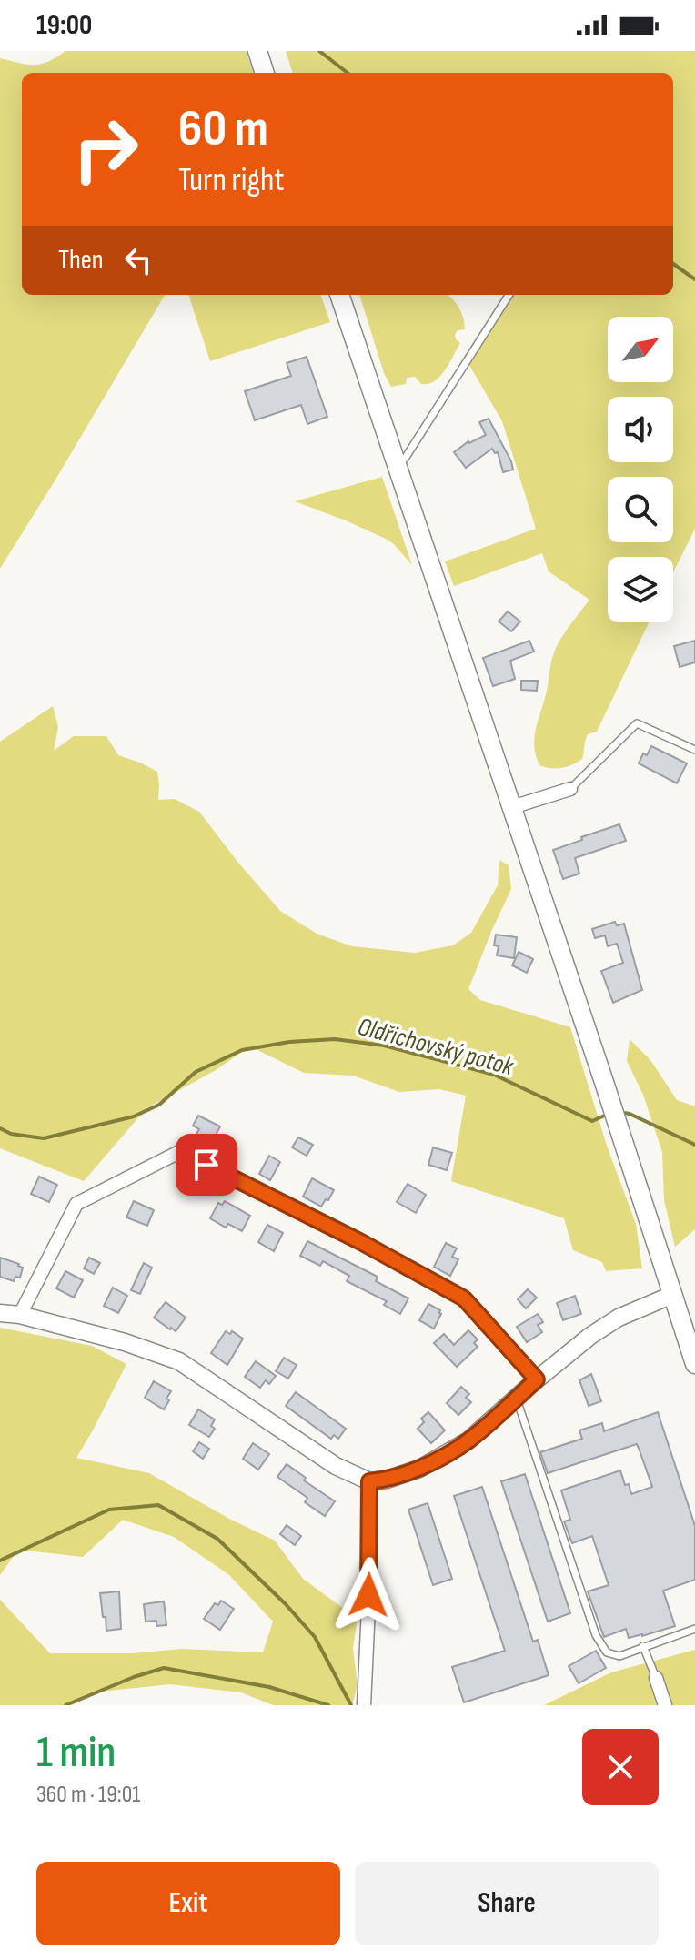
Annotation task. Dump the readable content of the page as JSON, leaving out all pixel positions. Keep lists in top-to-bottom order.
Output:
{
  "water": ["Oldřichovský potok"],
  "north": "top right",
  "page": {
    "status": "19:00",
    "turn": ["60 m", "Turn right"],
    "then": "Then",
    "heading": ["1 min", "360 m · 19:01"],
    "buttons": ["Exit", "Share"]
  }
}
